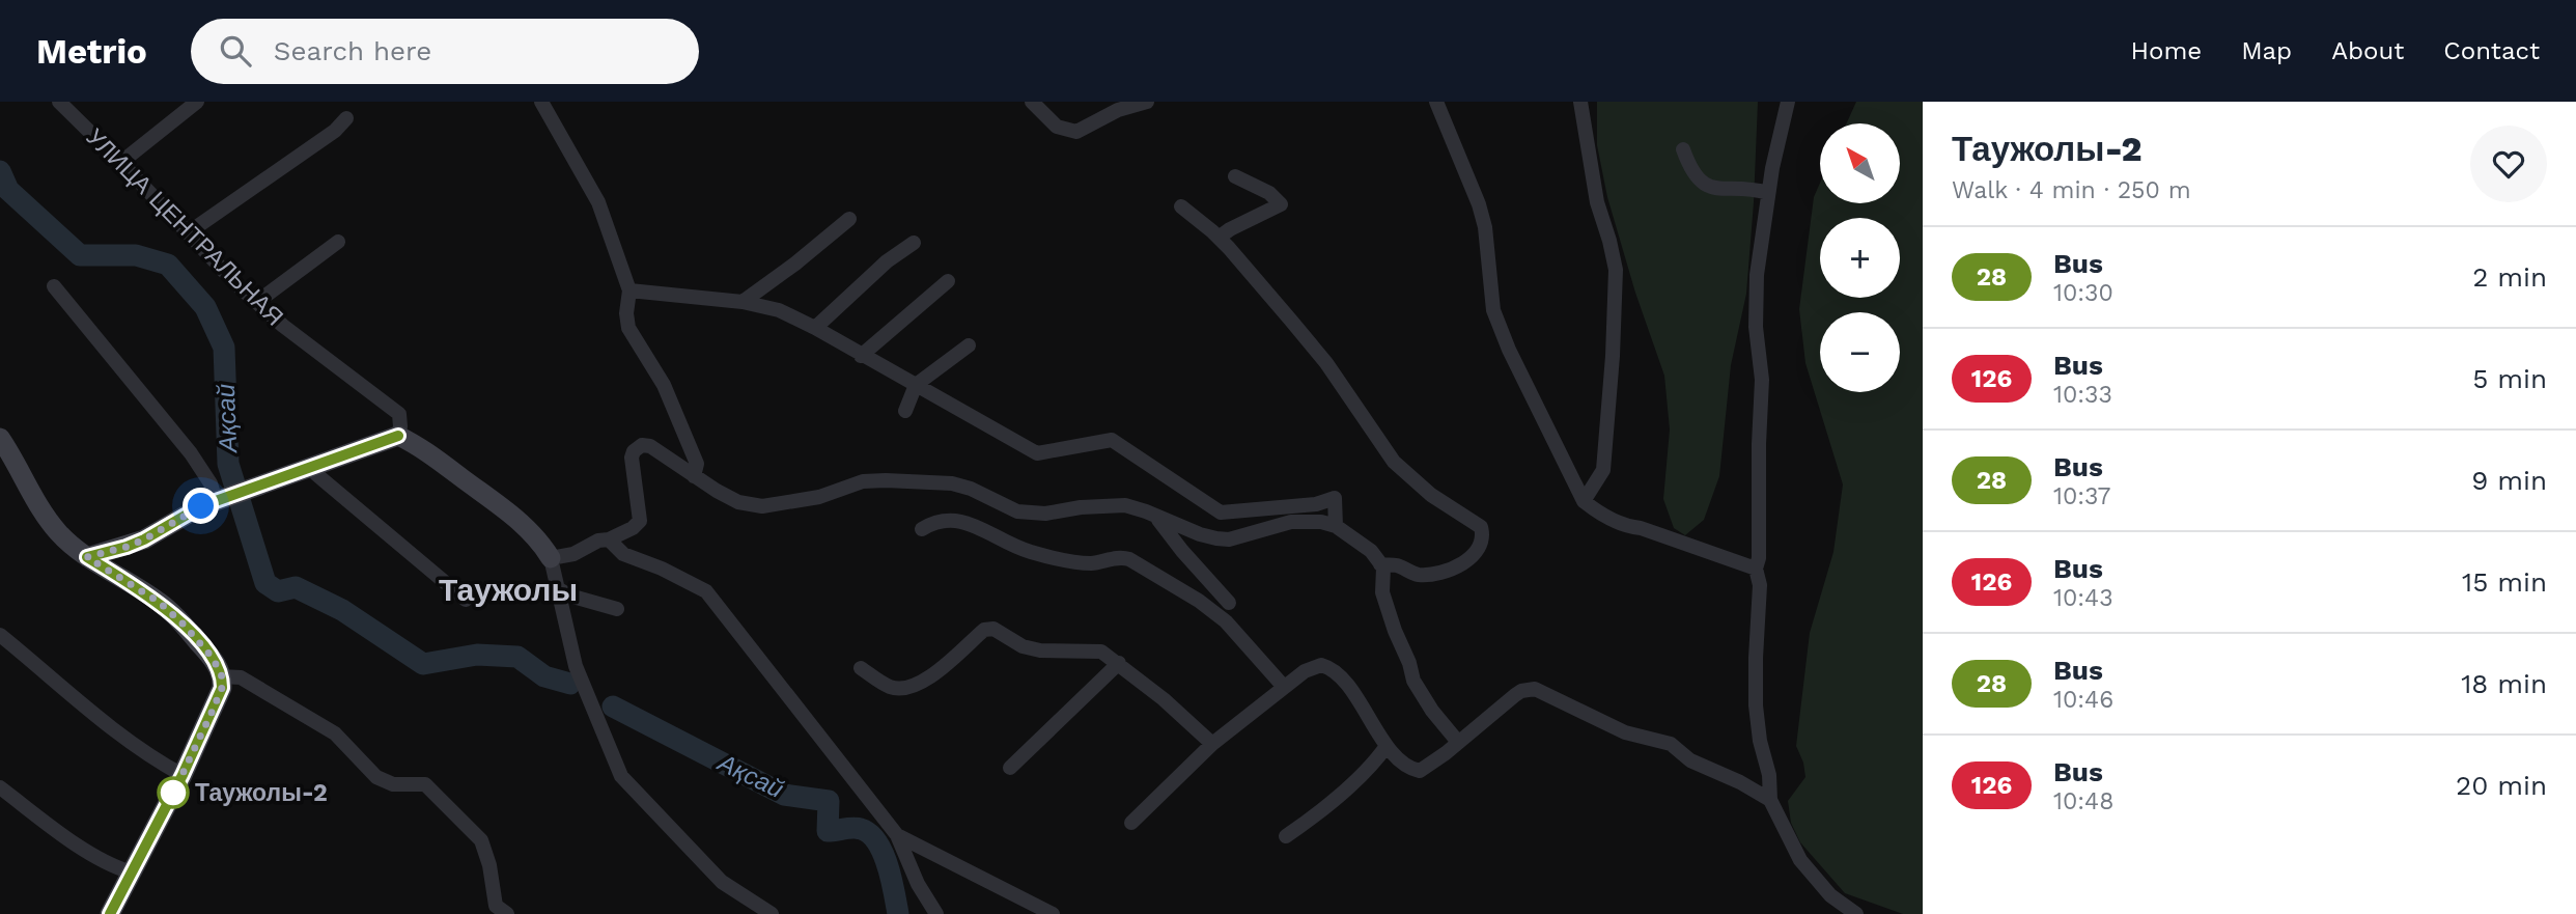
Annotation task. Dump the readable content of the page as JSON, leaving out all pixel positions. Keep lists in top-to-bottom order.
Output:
{
  "streets": {
    "street": ["УЛИЦА ЦЕНТРАЛЬНАЯ"]
  },
  "districts": ["Таужолы"],
  "water": ["Ақсай"],
  "places": ["Таужолы-2"],
  "lines": ["bus line 28"],
  "north": "top left",
  "page": {
    "header": "Metrio",
    "search": "Search here",
    "nav": [
      "Home",
      "Map",
      "About",
      "Contact"
    ],
    "heading": ["Таужолы-2", "Walk · 4 min · 250 m"],
    "map_buttons": ["+", "−"],
    "list": [
      {
        "mark": "28",
        "name": "Bus",
        "note": "10:30",
        "value": "2 min"
      },
      {
        "mark": "126",
        "name": "Bus",
        "note": "10:33",
        "value": "5 min"
      },
      {
        "mark": "28",
        "name": "Bus",
        "note": "10:37",
        "value": "9 min"
      },
      {
        "mark": "126",
        "name": "Bus",
        "note": "10:43",
        "value": "15 min"
      },
      {
        "mark": "28",
        "name": "Bus",
        "note": "10:46",
        "value": "18 min"
      },
      {
        "mark": "126",
        "name": "Bus",
        "note": "10:48",
        "value": "20 min"
      }
    ]
  }
}
